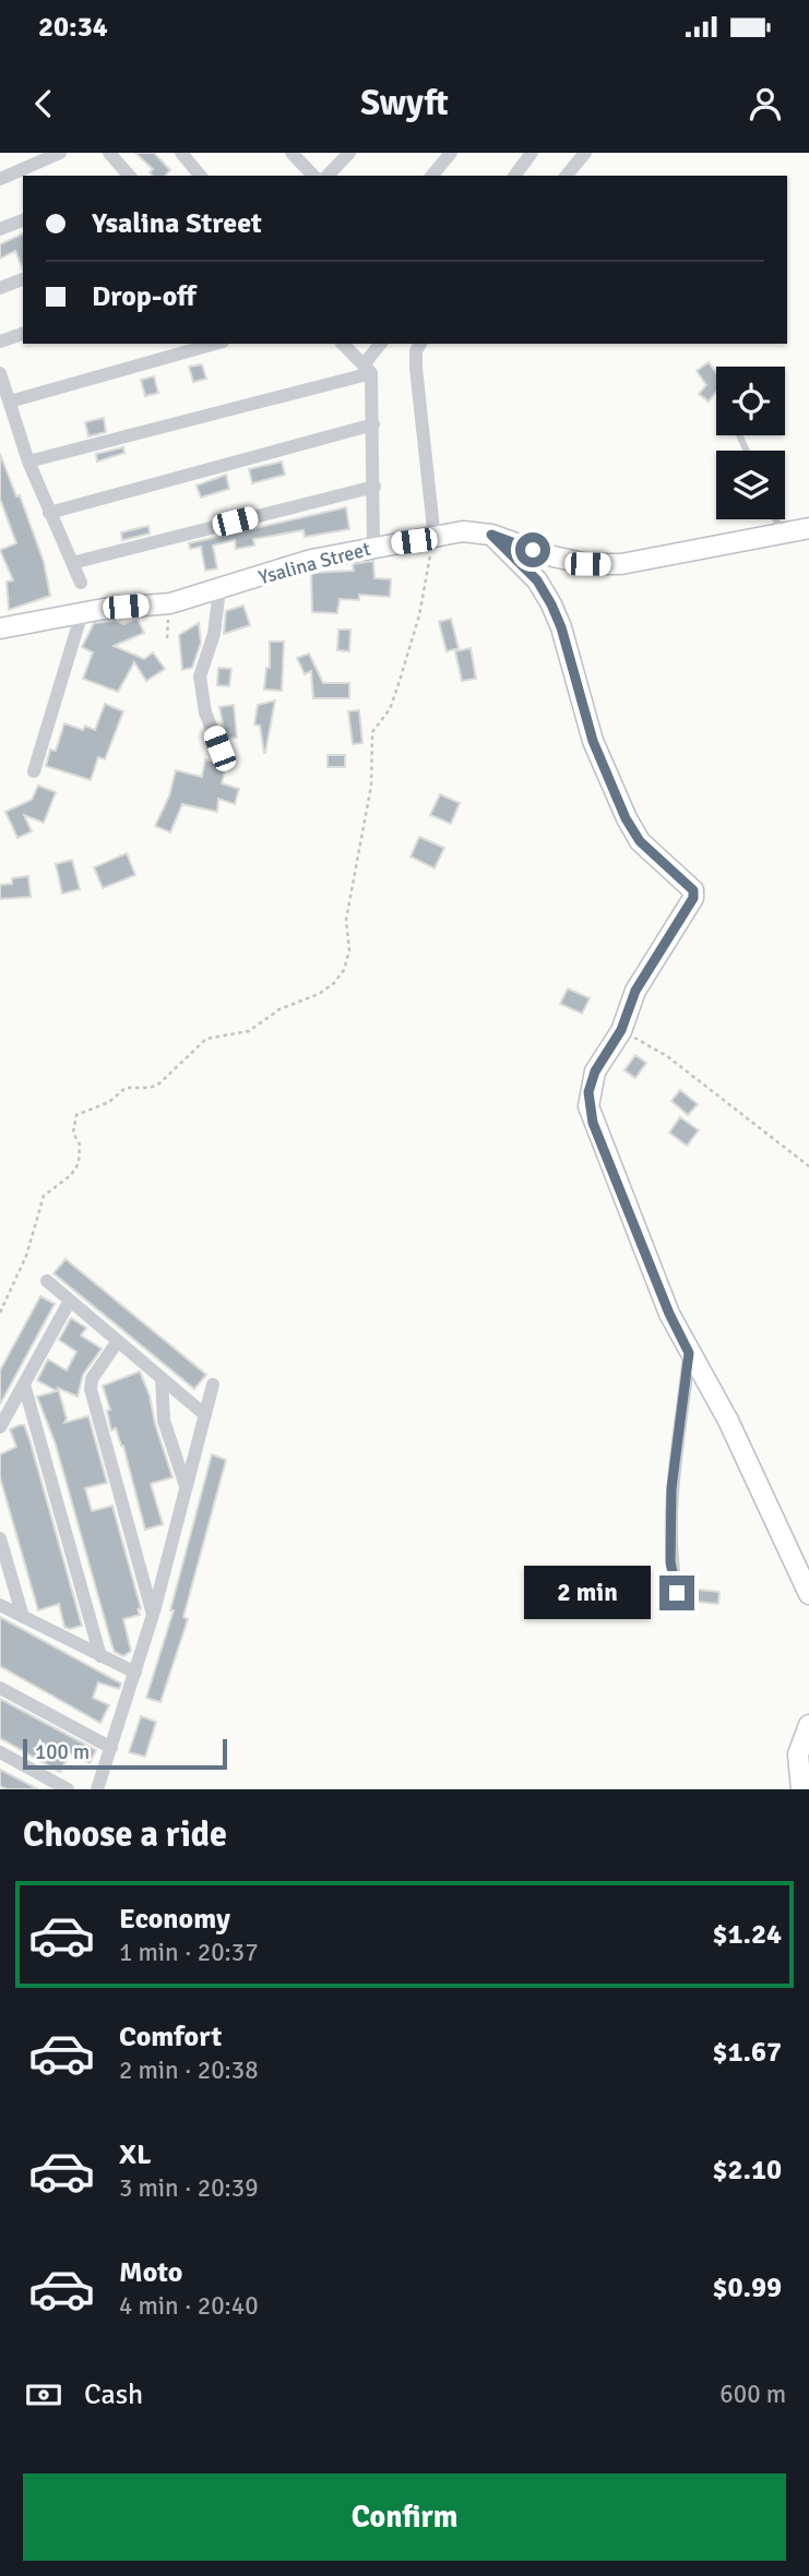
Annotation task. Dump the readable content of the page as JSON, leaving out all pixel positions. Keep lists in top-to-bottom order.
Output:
{
  "streets": {
    "street": ["Ysalina Street"]
  },
  "scale_bar": "100 m",
  "page": {
    "status": "20:34",
    "header": "Swyft",
    "banner": ["Ysalina Street", "Drop-off"],
    "bubble": "2 min",
    "scale": "100 m",
    "heading": "Choose a ride",
    "list": [
      {
        "name": "Economy",
        "note": "1 min · 20:37",
        "value": "$1.24"
      },
      {
        "name": "Comfort",
        "note": "2 min · 20:38",
        "value": "$1.67"
      },
      {
        "name": "XL",
        "note": "3 min · 20:39",
        "value": "$2.10"
      },
      {
        "name": "Moto",
        "note": "4 min · 20:40",
        "value": "$0.99"
      }
    ],
    "pay": ["Cash", "600 m"],
    "buttons": "Confirm"
  }
}
